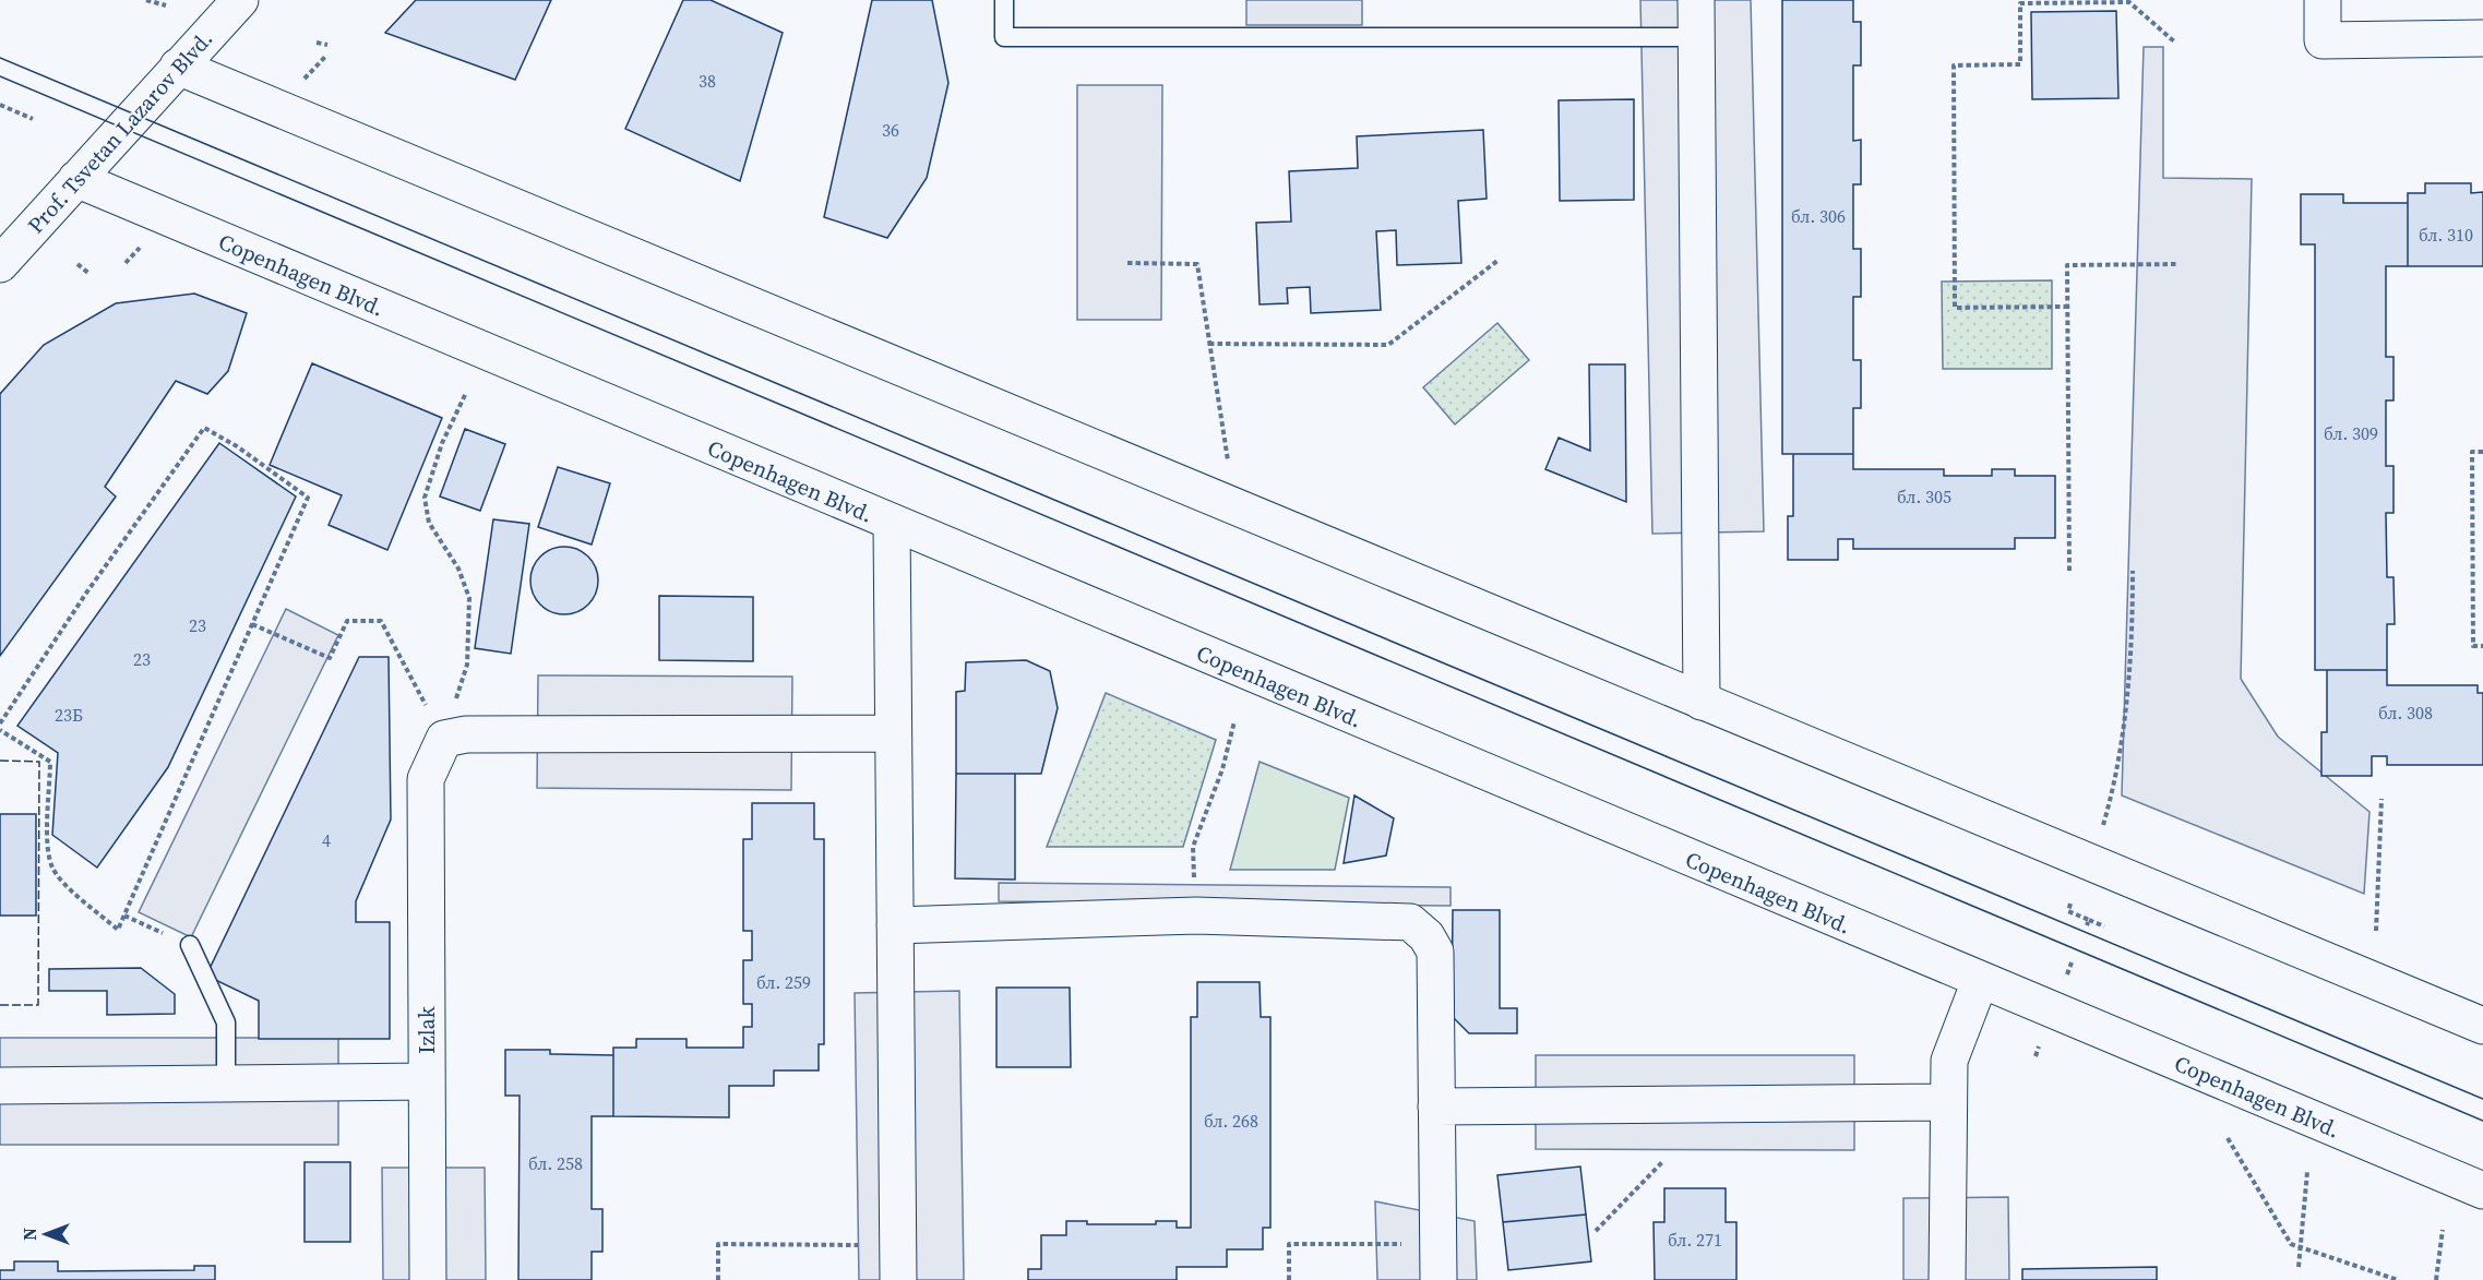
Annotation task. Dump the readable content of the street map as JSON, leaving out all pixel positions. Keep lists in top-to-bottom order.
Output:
{
  "streets": {
    "main road": ["Prof. Tsvetan Lazarov Blvd.", "Copenhagen Blvd.", "Izlak"]
  },
  "crossings": [
    ["Prof. Tsvetan Lazarov Blvd.", "Copenhagen Blvd."]
  ],
  "house_numbers": [
    "38",
    "36",
    "бл. 306",
    "бл. 310",
    "бл. 309",
    "бл. 305",
    "23",
    "23",
    "бл. 308",
    "23Б",
    "4",
    "бл. 259",
    "бл. 268",
    "бл. 258",
    "бл. 271"
  ],
  "north": "left"
}
